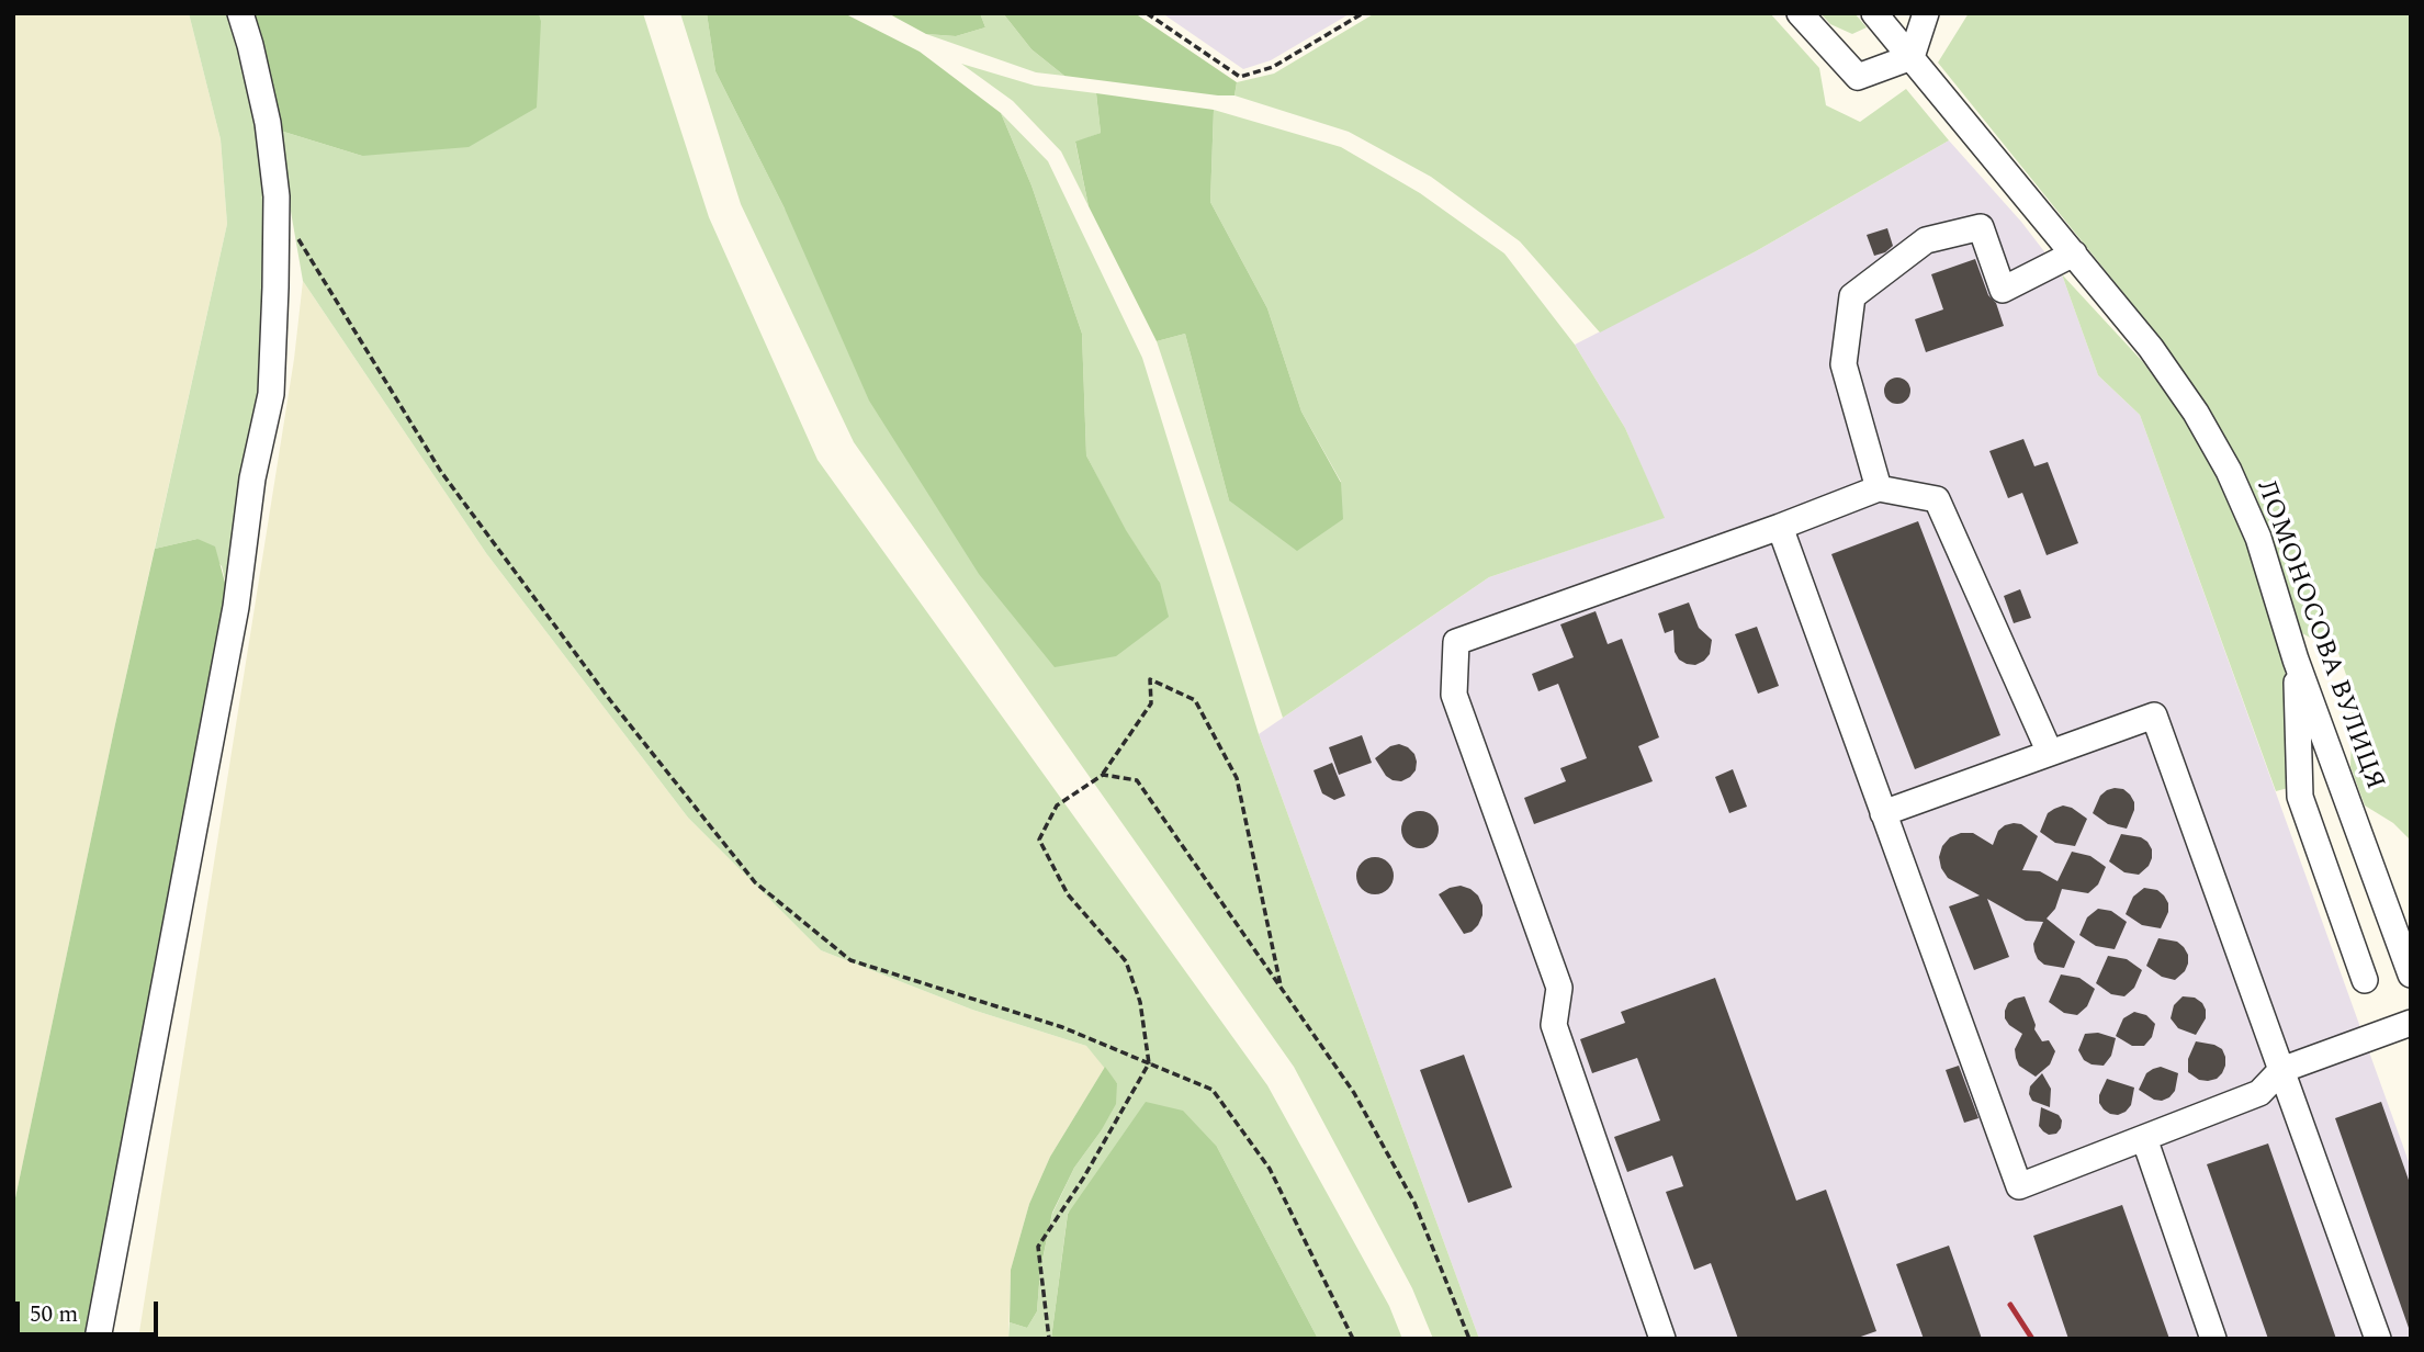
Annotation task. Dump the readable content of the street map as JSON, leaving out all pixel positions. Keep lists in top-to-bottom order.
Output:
{
  "streets": {
    "street": ["ЛОМОНОСОВА ВУЛИЦЯ"]
  },
  "scale_bar": "50 m"
}
